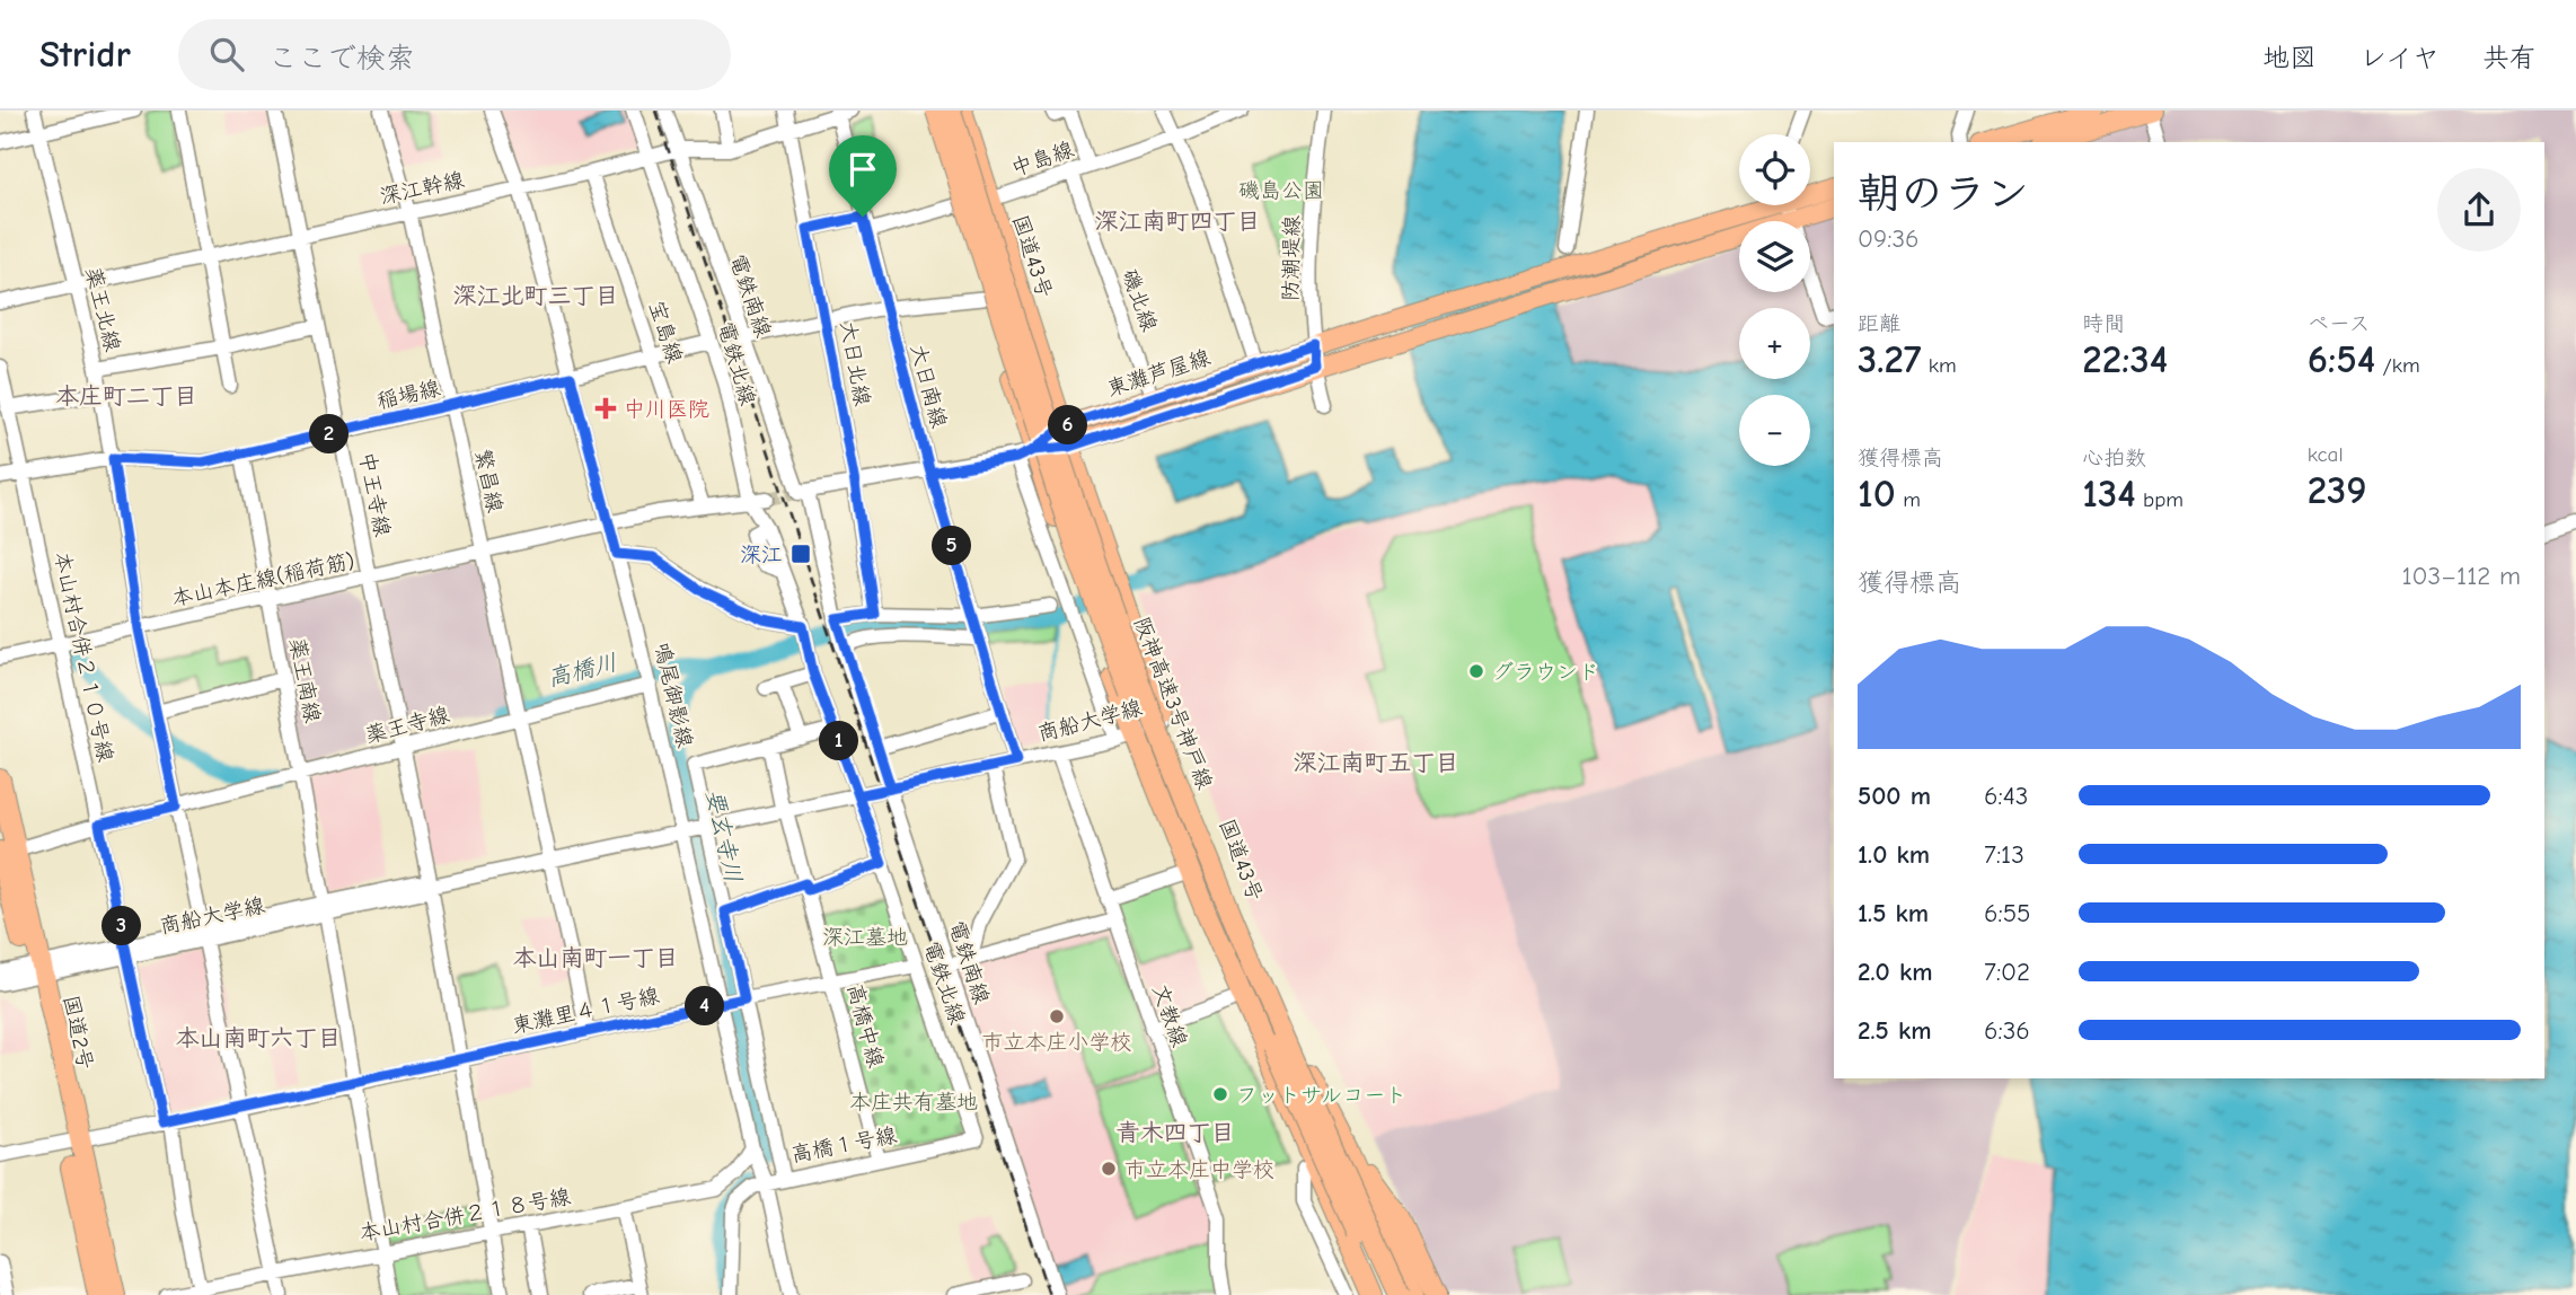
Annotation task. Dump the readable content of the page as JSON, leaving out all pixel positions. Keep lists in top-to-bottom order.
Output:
{
  "streets": {
    "highway": ["国道43号", "阪神高速3号神戸線", "国道2号"],
    "main road": ["東灘芦屋線"],
    "street": [
      "中島線",
      "深江幹線",
      "防潮堤線",
      "電鉄南線",
      "磯北線",
      "薬王北線",
      "宝島線",
      "電鉄北線",
      "大日北線",
      "大日南線",
      "稲場線",
      "繁昌線",
      "中王寺線",
      "本山本庄線(稲荷筋)",
      "本山村合併２１０号線",
      "薬王南線",
      "鳴尾御影線",
      "商船大学線",
      "薬王寺線",
      "東灘里４１号線",
      "文教線",
      "高橋中線",
      "高橋１号線",
      "本山村合併２１８号線"
    ]
  },
  "crossings": [
    ["中島線", "国道43号"],
    ["中島線", "磯北線"],
    ["深江幹線", "電鉄南線"],
    ["深江幹線", "薬王北線"],
    ["深江幹線", "宝島線"],
    ["深江幹線", "電鉄北線"],
    ["深江幹線", "大日北線"],
    ["深江幹線", "大日南線"],
    ["深江幹線", "繁昌線"],
    ["深江幹線", "中王寺線"],
    ["深江幹線", "鳴尾御影線"],
    ["国道43号", "東灘芦屋線"],
    ["国道43号", "商船大学線"],
    ["防潮堤線", "東灘芦屋線"],
    ["電鉄南線", "商船大学線"],
    ["磯北線", "東灘芦屋線"],
    ["薬王北線", "稲場線"],
    ["薬王北線", "本山本庄線(稲荷筋)"],
    ["薬王北線", "商船大学線"],
    ["薬王北線", "薬王寺線"],
    ["薬王北線", "東灘里４１号線"],
    ["薬王北線", "本山村合併２１８号線"],
    ["宝島線", "稲場線"],
    ["宝島線", "本山本庄線(稲荷筋)"],
    ["電鉄北線", "稲場線"],
    ["電鉄北線", "本山本庄線(稲荷筋)"],
    ["電鉄北線", "商船大学線"],
    ["電鉄北線", "東灘里４１号線"],
    ["電鉄北線", "高橋１号線"],
    ["大日南線", "商船大学線"],
    ["稲場線", "繁昌線"],
    ["稲場線", "中王寺線"],
    ["稲場線", "本山村合併２１０号線"],
    ["稲場線", "薬王南線"],
    ["稲場線", "鳴尾御影線"],
    ["繁昌線", "本山本庄線(稲荷筋)"],
    ["繁昌線", "商船大学線"],
    ["繁昌線", "薬王寺線"],
    ["繁昌線", "東灘里４１号線"],
    ["中王寺線", "本山本庄線(稲荷筋)"],
    ["中王寺線", "商船大学線"],
    ["中王寺線", "薬王寺線"],
    ["中王寺線", "東灘里４１号線"],
    ["中王寺線", "本山村合併２１８号線"],
    ["本山本庄線(稲荷筋)", "本山村合併２１０号線"],
    ["本山本庄線(稲荷筋)", "薬王南線"],
    ["本山本庄線(稲荷筋)", "鳴尾御影線"],
    ["本山村合併２１０号線", "商船大学線"],
    ["本山村合併２１０号線", "薬王寺線"],
    ["本山村合併２１０号線", "東灘里４１号線"],
    ["本山村合併２１０号線", "本山村合併２１８号線"],
    ["薬王南線", "商船大学線"],
    ["薬王南線", "薬王寺線"],
    ["薬王南線", "東灘里４１号線"],
    ["薬王南線", "本山村合併２１８号線"],
    ["鳴尾御影線", "商船大学線"],
    ["鳴尾御影線", "薬王寺線"],
    ["鳴尾御影線", "東灘里４１号線"],
    ["鳴尾御影線", "高橋１号線"],
    ["鳴尾御影線", "本山村合併２１８号線"],
    ["商船大学線", "文教線"],
    ["商船大学線", "高橋中線"],
    ["商船大学線", "国道2号"],
    ["薬王寺線", "国道2号"],
    ["東灘里４１号線", "高橋中線"],
    ["東灘里４１号線", "国道2号"],
    ["高橋中線", "高橋１号線"]
  ],
  "districts": [
    "深江南町四丁目",
    "深江北町三丁目",
    "本庄町二丁目",
    "深江南町五丁目",
    "本山南町一丁目",
    "本山南町六丁目",
    "青木四丁目"
  ],
  "water": ["高橋川", "要玄寺川"],
  "parks": ["磯島公園", "深江墓地", "本庄共有墓地"],
  "places": {
    "health": ["中川医院"],
    "transit": ["深江"],
    "other": [
      "グラウンド",
      "市立本庄小学校",
      "フットサルコート",
      "市立本庄中学校"
    ]
  },
  "page": {
    "header": "Stridr",
    "search": "ここで検索",
    "nav": ["地図", "レイヤ", "共有"],
    "map_buttons": ["+", "−"],
    "heading": ["朝のラン", "09:36"],
    "stats": [
      ["距離", "3.27 km"],
      ["時間", "22:34"],
      ["ペース", "6:54 /km"],
      ["獲得標高", "10 m"],
      ["心拍数", "134 bpm"],
      ["kcal", "239"]
    ],
    "pins": [
      "6",
      "2",
      "5",
      "1",
      "3",
      "4"
    ],
    "chart": ["獲得標高", "103–112 m"],
    "list": [
      {
        "name": "500 m",
        "note": "6:43"
      },
      {
        "name": "1.0 km",
        "note": "7:13"
      },
      {
        "name": "1.5 km",
        "note": "6:55"
      },
      {
        "name": "2.0 km",
        "note": "7:02"
      },
      {
        "name": "2.5 km",
        "note": "6:36"
      }
    ]
  }
}
